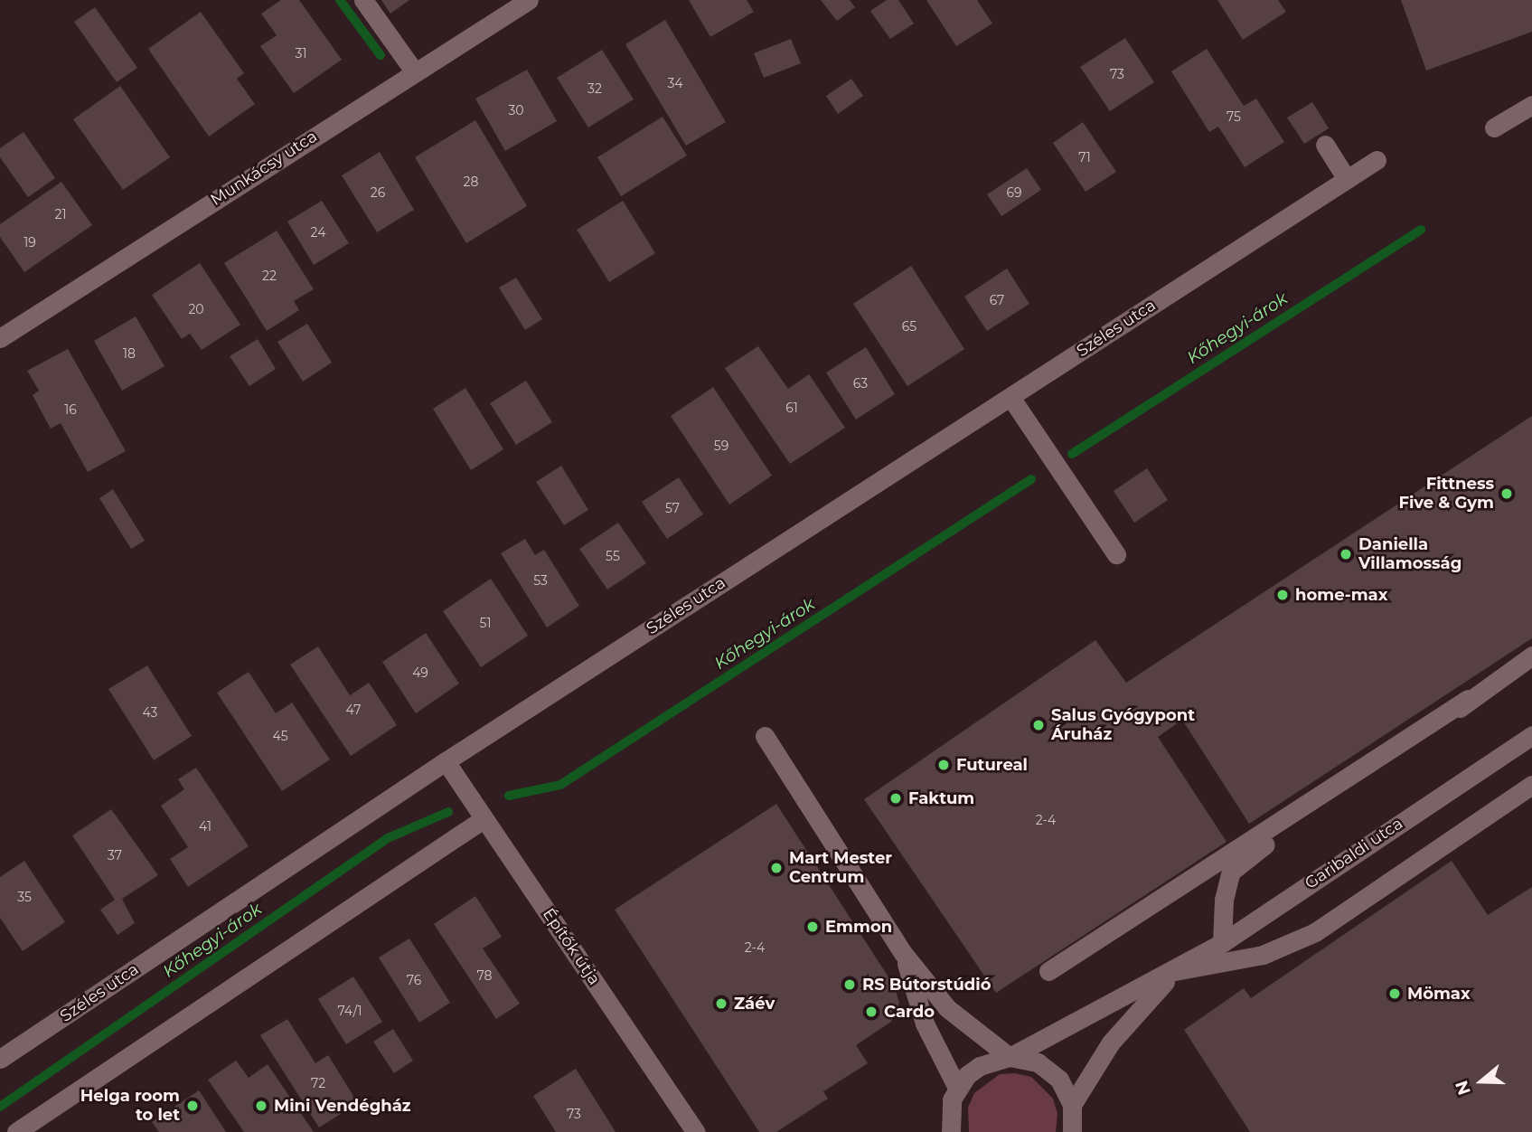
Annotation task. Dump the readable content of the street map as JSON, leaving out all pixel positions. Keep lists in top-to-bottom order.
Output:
{
  "streets": {
    "street": [
      "Munkácsy utca",
      "Széles utca",
      "Garibaldi utca",
      "Építők útja"
    ]
  },
  "crossings": [
    ["Széles utca", "Építők útja"]
  ],
  "water": ["Kőhegyi-árok"],
  "places": [
    "Fittness Five & Gym",
    "Daniella Villamosság",
    "home-max",
    "Salus Gyógypont Áruház",
    "Futureal",
    "Faktum",
    "Mart Mester Centrum",
    "Emmon",
    "RS Bútorstúdió",
    "Mömax",
    "Záév",
    "Cardo",
    "Helga room to let",
    "Mini Vendégház"
  ],
  "house_numbers": [
    "31",
    "73",
    "34",
    "32",
    "30",
    "75",
    "71",
    "28",
    "26",
    "69",
    "21",
    "24",
    "19",
    "22",
    "67",
    "20",
    "65",
    "18",
    "63",
    "61",
    "16",
    "59",
    "57",
    "55",
    "53",
    "51",
    "49",
    "47",
    "43",
    "45",
    "2-4",
    "41",
    "37",
    "35",
    "2-4",
    "78",
    "76",
    "74/1",
    "72",
    "73"
  ],
  "north": "left"
}
